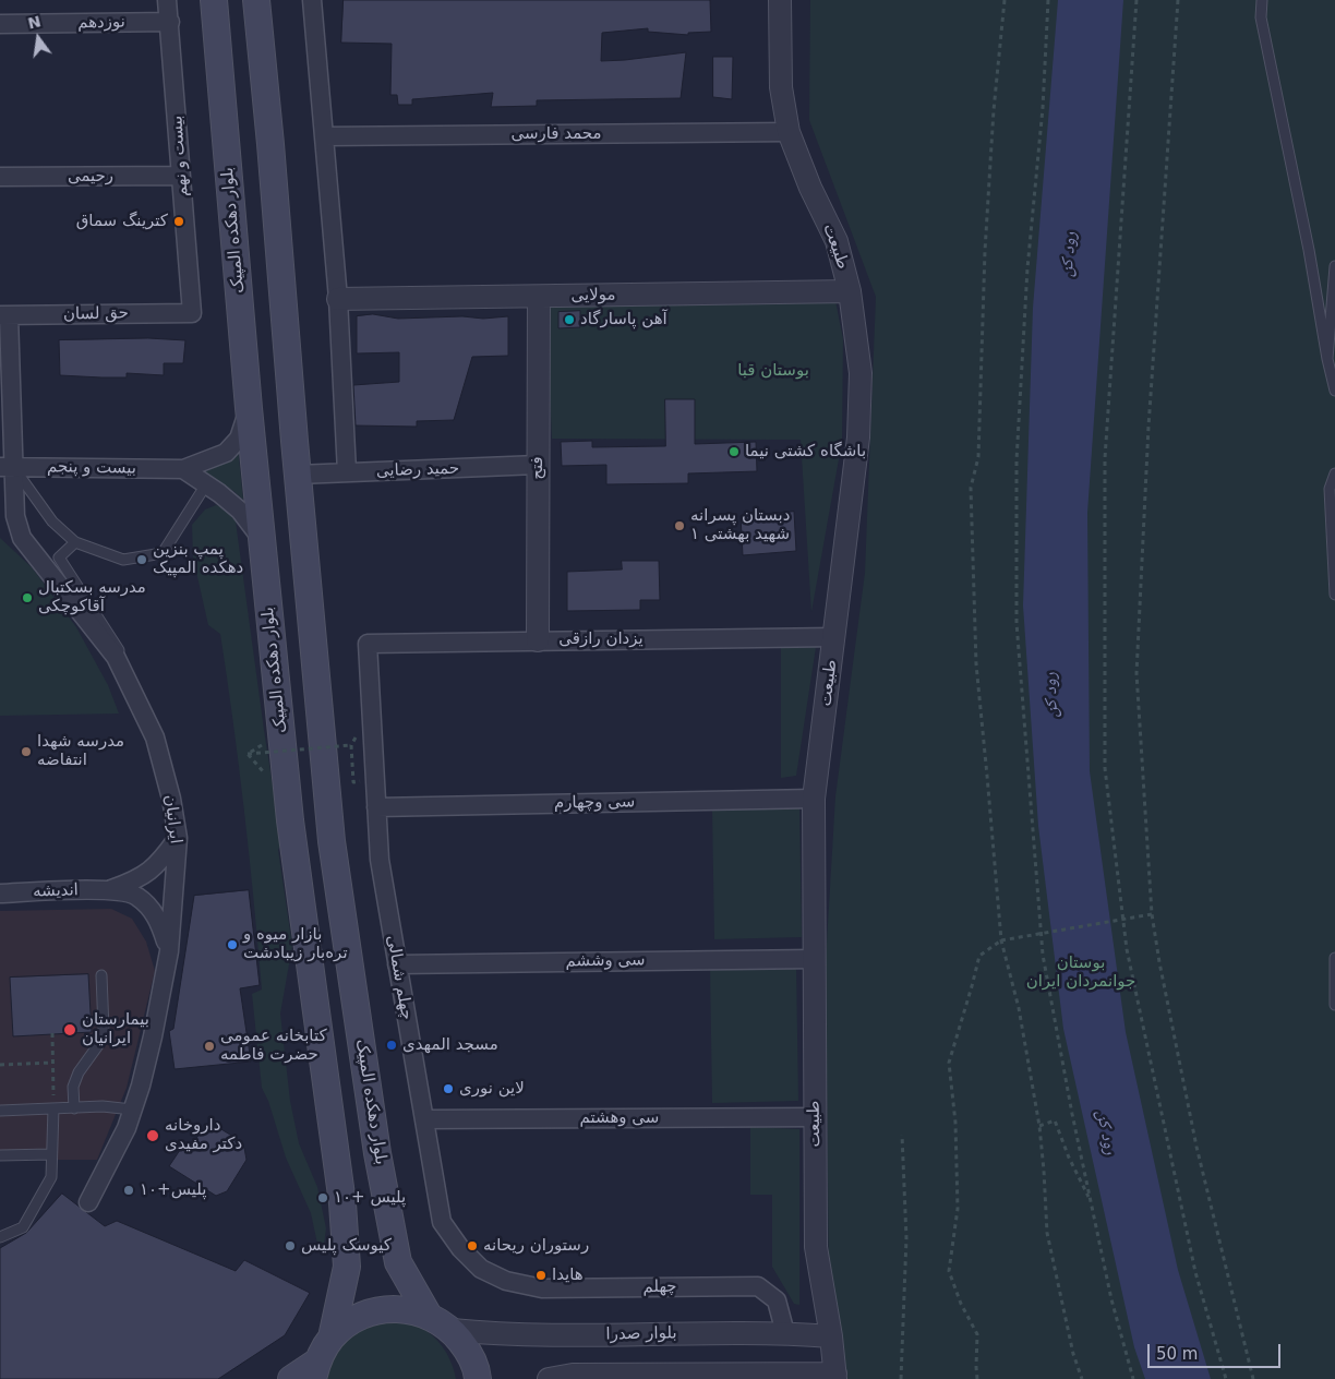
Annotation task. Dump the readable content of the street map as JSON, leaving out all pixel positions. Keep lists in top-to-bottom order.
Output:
{
  "streets": {
    "main road": ["بلوار دهکده المپیک"],
    "street": [
      "نوزدهم",
      "محمد فارسی",
      "بیست و نهم",
      "رحیمی",
      "طبیعت",
      "مولایی",
      "حق لسان",
      "بیست و پنجم",
      "فتح",
      "حمید رضایی",
      "یزدان رازقی",
      "سی وچهارم",
      "ایرانیان",
      "اندیشه",
      "سی وششم",
      "چهلم شمالی",
      "سی وهشتم",
      "چهلم",
      "بلوار صدرا"
    ]
  },
  "crossings": [
    ["نوزدهم", "بیست و نهم"],
    ["محمد فارسی", "طبیعت"],
    ["بیست و نهم", "رحیمی"],
    ["بیست و نهم", "حق لسان"],
    ["بلوار دهکده المپیک", "حمید رضایی"],
    ["طبیعت", "مولایی"],
    ["طبیعت", "یزدان رازقی"],
    ["طبیعت", "سی وچهارم"],
    ["طبیعت", "سی وششم"],
    ["طبیعت", "سی وهشتم"],
    ["طبیعت", "بلوار صدرا"],
    ["مولایی", "فتح"],
    ["حق لسان", "ایرانیان"],
    ["بیست و پنجم", "ایرانیان"],
    ["فتح", "حمید رضایی"],
    ["فتح", "یزدان رازقی"],
    ["یزدان رازقی", "چهلم شمالی"],
    ["سی وچهارم", "چهلم شمالی"],
    ["سی وششم", "چهلم شمالی"],
    ["چهلم شمالی", "سی وهشتم"],
    ["چهلم شمالی", "چهلم"],
    ["چهلم", "بلوار صدرا"]
  ],
  "water": ["رود کن"],
  "parks": ["بوستان قبا", "بوستان جوانمردان ایران"],
  "places": [
    "کترینگ سماق",
    "آهن پاسارگاد",
    "باشگاه کشتی نیما",
    "دبستان پسرانه شهید بهشتی ۱",
    "پمپ بنزین دهکده المپیک",
    "مدرسه بسکتبال آقاکوچکی",
    "مدرسه شهدا انتفاضه",
    "بازار میوه و تره‌بار زیبادشت",
    "بیمارستان ایرانیان",
    "مسجد المهدی",
    "کتابخانه عمومی حضرت فاطمه",
    "لاین نوری",
    "داروخانه دکتر مفیدی",
    "پلیس+۱۰",
    "پلیس +۱۰",
    "کیوسک پلیس",
    "رستوران ریحانه",
    "هایدا"
  ],
  "scale_bar": "50 m",
  "north": "top"
}
